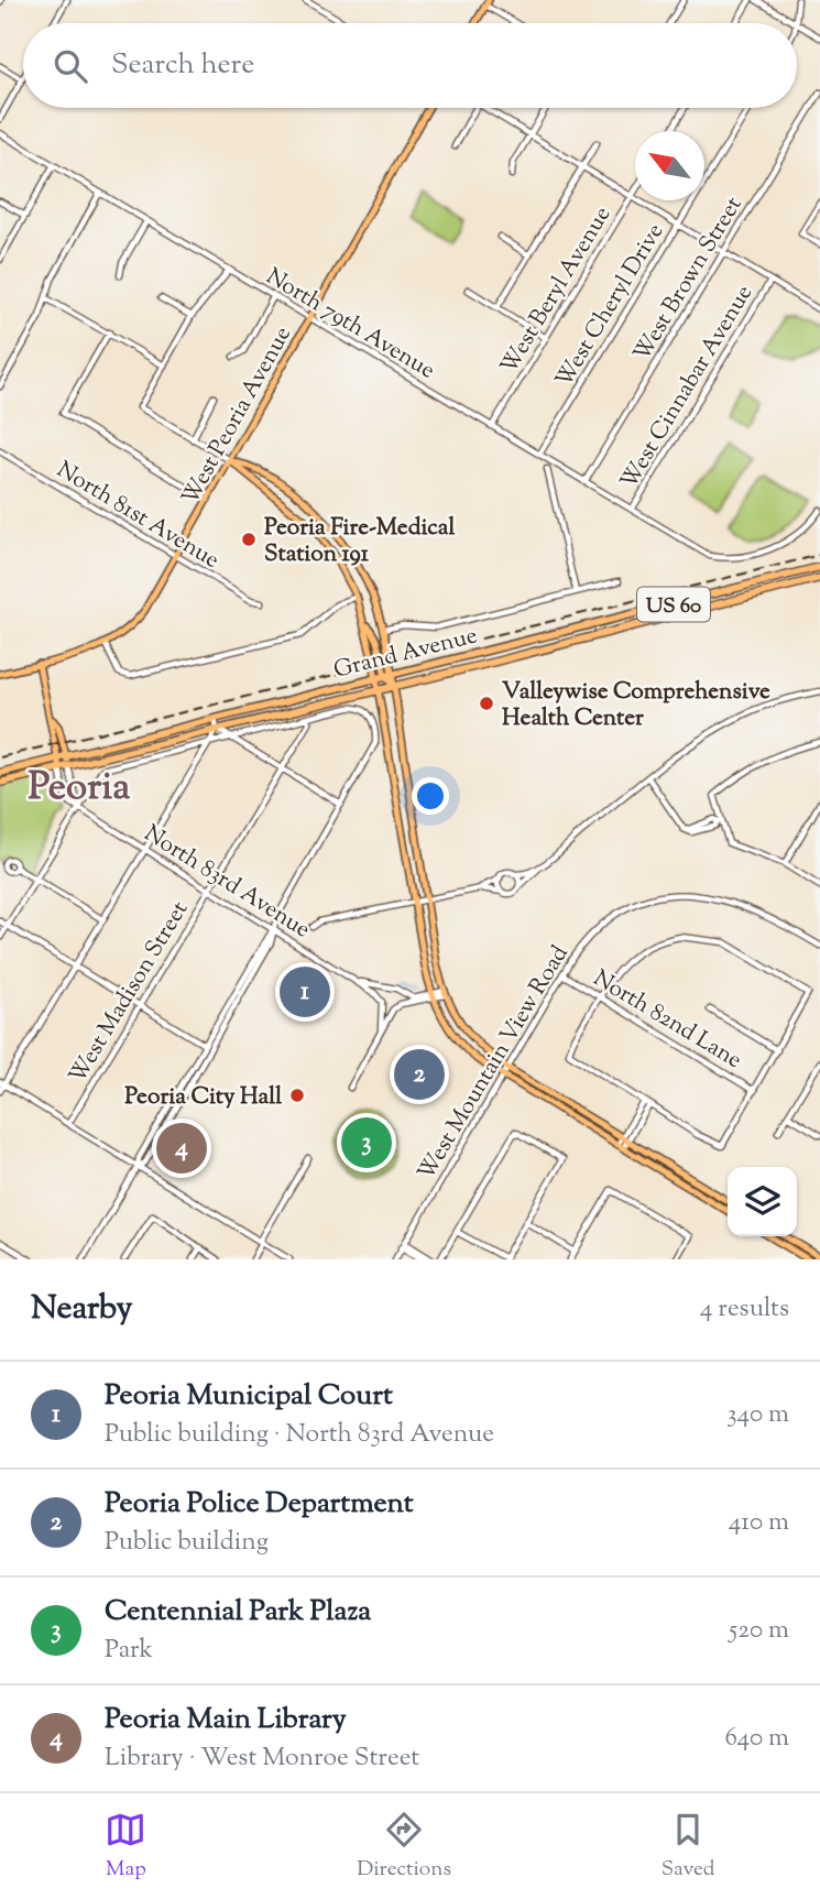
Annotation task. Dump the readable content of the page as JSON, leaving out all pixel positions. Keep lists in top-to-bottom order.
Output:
{
  "streets": {
    "highway": ["US 60", "Grand Avenue"],
    "main road": ["West Peoria Avenue", "North 83rd Avenue"],
    "street": [
      "West Brown Street",
      "West Beryl Avenue",
      "West Cheryl Drive",
      "North 79th Avenue",
      "West Cinnabar Avenue",
      "North 81st Avenue",
      "West Madison Street",
      "North 82nd Lane",
      "West Mountain View Road"
    ]
  },
  "crossings": [
    ["West Brown Street", "North 79th Avenue"],
    ["West Beryl Avenue", "North 79th Avenue"],
    ["West Cheryl Drive", "North 79th Avenue"],
    ["North 79th Avenue", "West Cinnabar Avenue"],
    ["North 79th Avenue", "West Peoria Avenue"],
    ["West Peoria Avenue", "North 81st Avenue"],
    ["West Peoria Avenue", "North 83rd Avenue"],
    ["Grand Avenue", "North 83rd Avenue"],
    ["North 83rd Avenue", "West Madison Street"],
    ["North 82nd Lane", "West Mountain View Road"]
  ],
  "districts": ["Peoria"],
  "places": ["Peoria Fire-Medical Station 191", "Valleywise Comprehensive Health Center", "Peoria City Hall"],
  "north": "top left",
  "page": {
    "search": "Search here",
    "pins": [
      "1",
      "2",
      "3",
      "4"
    ],
    "heading": ["Nearby", "4 results"],
    "list": [
      {
        "mark": "1",
        "name": "Peoria Municipal Court",
        "note": "Public building · North 83rd Avenue",
        "value": "340 m"
      },
      {
        "mark": "2",
        "name": "Peoria Police Department",
        "note": "Public building",
        "value": "410 m"
      },
      {
        "mark": "3",
        "name": "Centennial Park Plaza",
        "note": "Park",
        "value": "520 m"
      },
      {
        "mark": "4",
        "name": "Peoria Main Library",
        "note": "Library · West Monroe Street",
        "value": "640 m"
      }
    ],
    "nav": ["Map", "Directions", "Saved"]
  }
}
